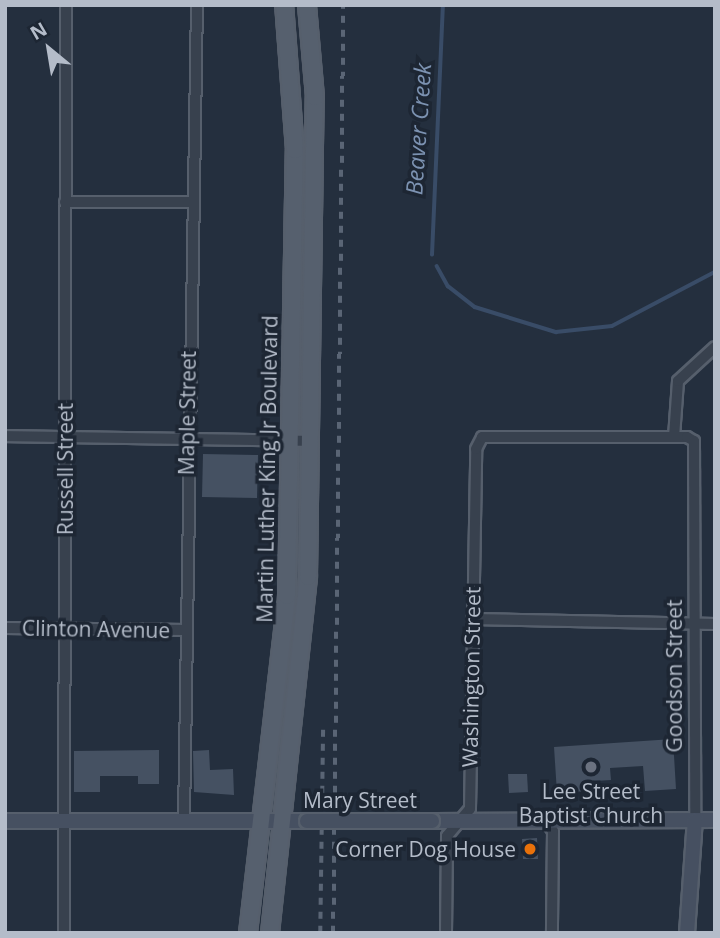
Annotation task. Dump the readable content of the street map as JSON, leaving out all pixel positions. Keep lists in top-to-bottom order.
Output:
{
  "streets": {
    "main road": ["Martin Luther King Jr Boulevard", "Goodson Street", "Mary Street"],
    "street": [
      "Maple Street",
      "Russell Street",
      "Clinton Avenue",
      "Washington Street"
    ]
  },
  "crossings": [
    ["Maple Street", "Clinton Avenue"],
    ["Maple Street", "Mary Street"],
    ["Russell Street", "Clinton Avenue"],
    ["Russell Street", "Mary Street"],
    ["Martin Luther King Jr Boulevard", "Mary Street"],
    ["Goodson Street", "Washington Street"],
    ["Goodson Street", "Mary Street"],
    ["Washington Street", "Mary Street"]
  ],
  "water": ["Beaver Creek"],
  "places": ["Lee Street Baptist Church", "Corner Dog House"],
  "north": "top left"
}
